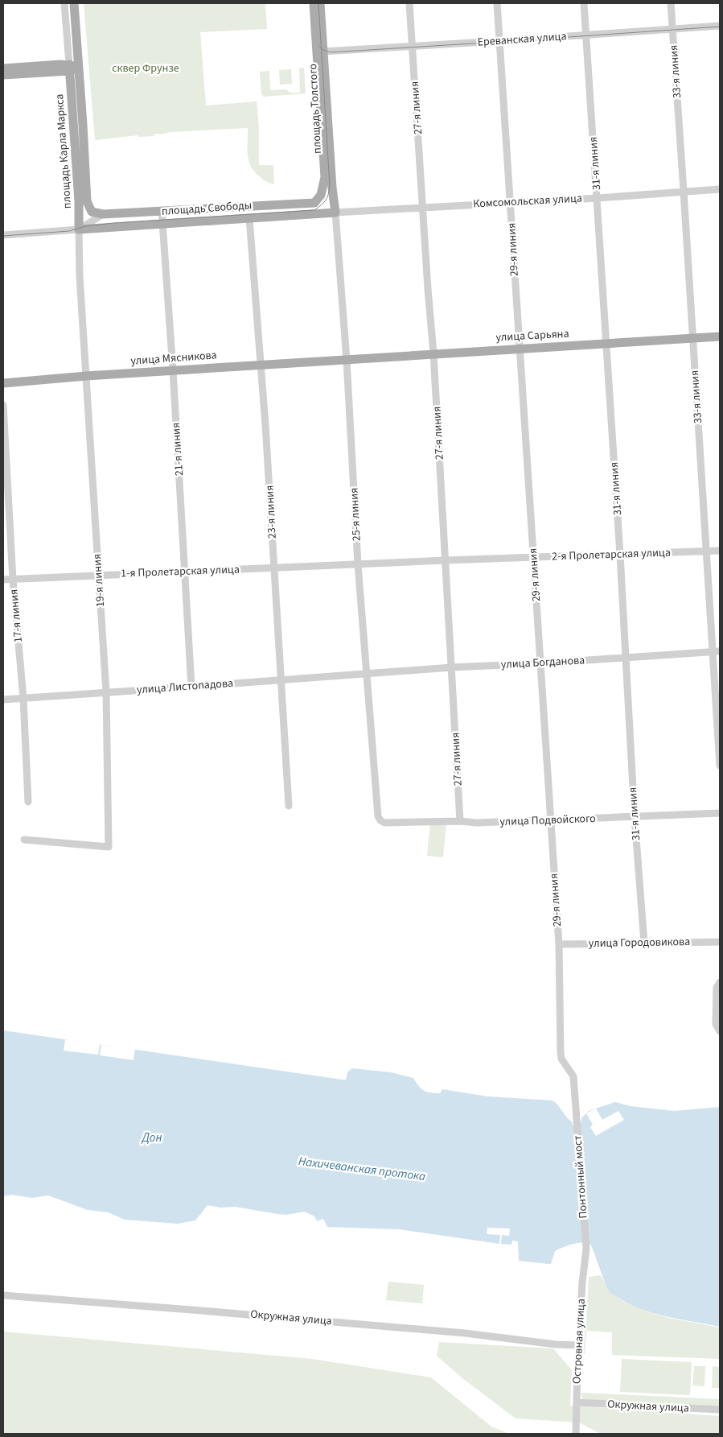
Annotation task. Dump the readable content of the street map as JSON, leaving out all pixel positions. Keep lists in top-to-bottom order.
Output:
{
  "streets": {
    "main road": [
      "площадь Толстого",
      "площадь Карла Маркса",
      "площадь Свободы",
      "улица Сарьяна",
      "улица Мясникова"
    ],
    "street": [
      "Ереванская улица",
      "33-я линия",
      "27-я линия",
      "31-я линия",
      "Комсомольская улица",
      "29-я линия",
      "21-я линия",
      "23-я линия",
      "25-я линия",
      "2-я Пролетарская улица",
      "1-я Пролетарская улица",
      "19-я линия",
      "17-я линия",
      "улица Богданова",
      "улица Листопадова",
      "улица Подвойского",
      "улица Городовикова",
      "Понтонный мост",
      "Окружная улица",
      "Островная улица"
    ]
  },
  "crossings": [
    ["Ереванская улица", "33-я линия"],
    ["Ереванская улица", "27-я линия"],
    ["Ереванская улица", "площадь Толстого"],
    ["Ереванская улица", "31-я линия"],
    ["Ереванская улица", "29-я линия"],
    ["33-я линия", "Комсомольская улица"],
    ["33-я линия", "улица Сарьяна"],
    ["33-я линия", "2-я Пролетарская улица"],
    ["33-я линия", "улица Богданова"],
    ["27-я линия", "Комсомольская улица"],
    ["27-я линия", "улица Сарьяна"],
    ["27-я линия", "2-я Пролетарская улица"],
    ["27-я линия", "улица Богданова"],
    ["27-я линия", "улица Подвойского"],
    ["площадь Толстого", "Комсомольская улица"],
    ["площадь Толстого", "площадь Свободы"],
    ["площадь Толстого", "25-я линия"],
    ["площадь Карла Маркса", "площадь Свободы"],
    ["площадь Карла Маркса", "19-я линия"],
    ["31-я линия", "Комсомольская улица"],
    ["31-я линия", "улица Сарьяна"],
    ["31-я линия", "2-я Пролетарская улица"],
    ["31-я линия", "улица Богданова"],
    ["31-я линия", "улица Подвойского"],
    ["31-я линия", "улица Городовикова"],
    ["Комсомольская улица", "площадь Свободы"],
    ["Комсомольская улица", "29-я линия"],
    ["Комсомольская улица", "25-я линия"],
    ["площадь Свободы", "21-я линия"],
    ["площадь Свободы", "23-я линия"],
    ["площадь Свободы", "25-я линия"],
    ["площадь Свободы", "19-я линия"],
    ["29-я линия", "улица Сарьяна"],
    ["29-я линия", "2-я Пролетарская улица"],
    ["29-я линия", "улица Богданова"],
    ["29-я линия", "улица Подвойского"],
    ["29-я линия", "улица Городовикова"],
    ["29-я линия", "Понтонный мост"],
    ["улица Сарьяна", "улица Мясникова"],
    ["улица Сарьяна", "25-я линия"],
    ["улица Мясникова", "21-я линия"],
    ["улица Мясникова", "23-я линия"],
    ["улица Мясникова", "25-я линия"],
    ["улица Мясникова", "19-я линия"],
    ["21-я линия", "1-я Пролетарская улица"],
    ["21-я линия", "улица Листопадова"],
    ["23-я линия", "1-я Пролетарская улица"],
    ["23-я линия", "улица Листопадова"],
    ["25-я линия", "2-я Пролетарская улица"],
    ["25-я линия", "1-я Пролетарская улица"],
    ["25-я линия", "улица Богданова"],
    ["25-я линия", "улица Листопадова"],
    ["25-я линия", "улица Подвойского"],
    ["2-я Пролетарская улица", "1-я Пролетарская улица"],
    ["1-я Пролетарская улица", "19-я линия"],
    ["1-я Пролетарская улица", "17-я линия"],
    ["19-я линия", "улица Листопадова"],
    ["17-я линия", "улица Листопадова"],
    ["улица Богданова", "улица Листопадова"],
    ["Понтонный мост", "Островная улица"],
    ["Окружная улица", "Островная улица"]
  ],
  "water": ["Дон", "Нахичеванская протока"],
  "parks": ["сквер Фрунзе"]
}
